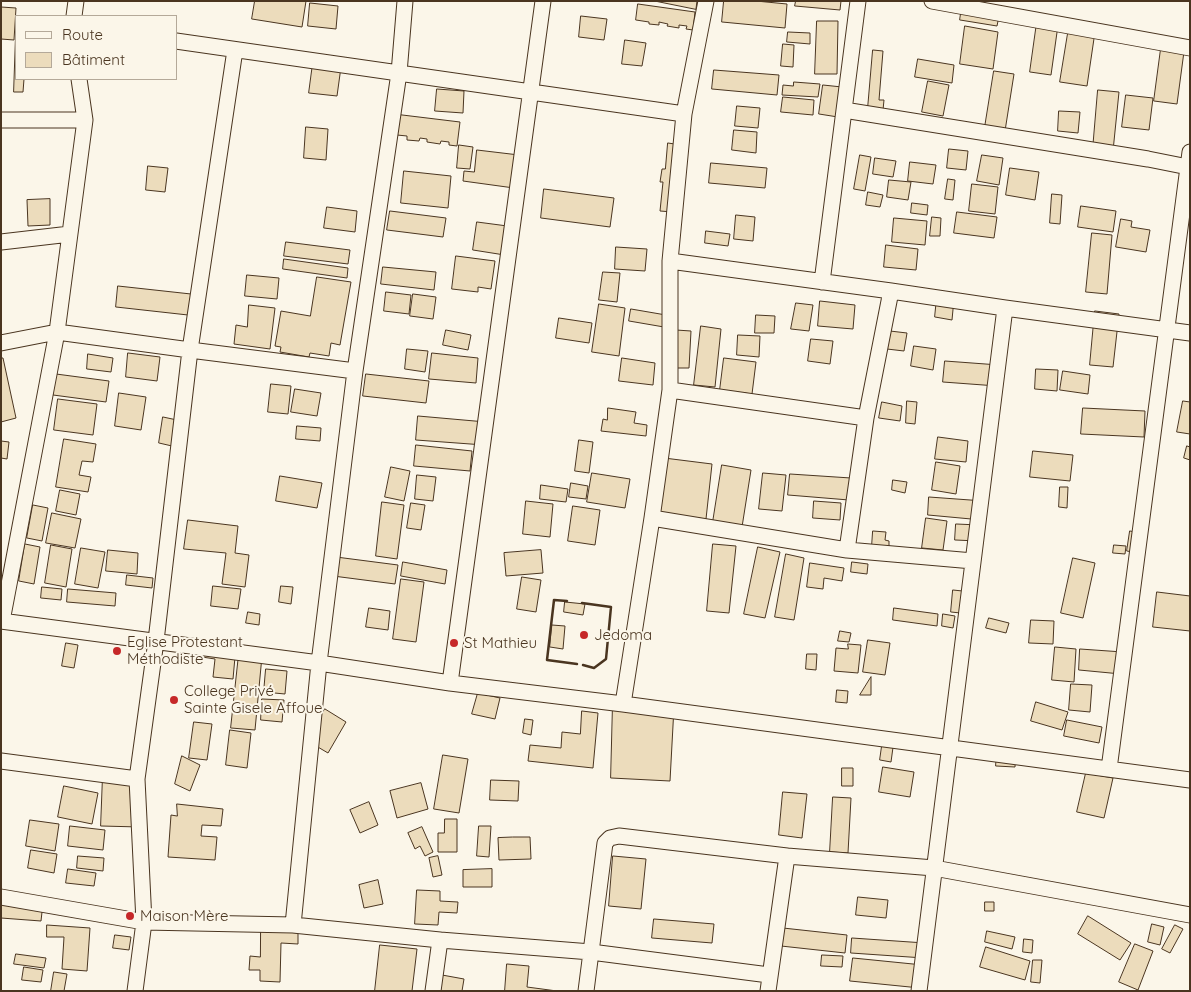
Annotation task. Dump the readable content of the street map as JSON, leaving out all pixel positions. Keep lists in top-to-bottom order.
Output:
{
  "places": [
    "Jedoma",
    "St Mathieu",
    "Eglise Protestant Méthodiste",
    "College Privé Sainte Gisele Affoue",
    "Maison Mère"
  ],
  "legend": ["Route", "Bâtiment"]
}
